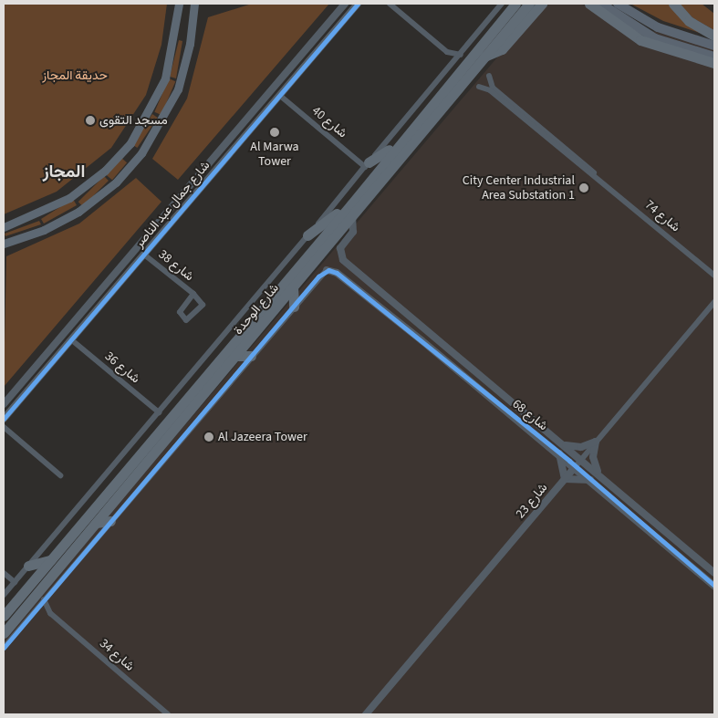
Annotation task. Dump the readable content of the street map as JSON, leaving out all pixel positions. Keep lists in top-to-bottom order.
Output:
{
  "streets": {
    "highway": ["شارع الوحدة"],
    "street": [
      "شارع 40",
      "شارع جمال عبد الناصر",
      "شارع 74",
      "شارع 38",
      "شارع 36",
      "شارع 68",
      "شارع 23",
      "شارع 34"
    ]
  },
  "crossings": [
    ["شارع 40", "شارع جمال عبد الناصر"],
    ["شارع جمال عبد الناصر", "شارع 38"],
    ["شارع جمال عبد الناصر", "شارع 36"],
    ["شارع الوحدة", "شارع 68"],
    ["شارع 68", "شارع 23"]
  ],
  "districts": ["المجاز"],
  "parks": ["حديقة المجاز"],
  "places": [
    "مسجد التقوى",
    "Al Marwa Tower",
    "City Center Industrial Area Substation 1",
    "Al Jazeera Tower"
  ]
}
